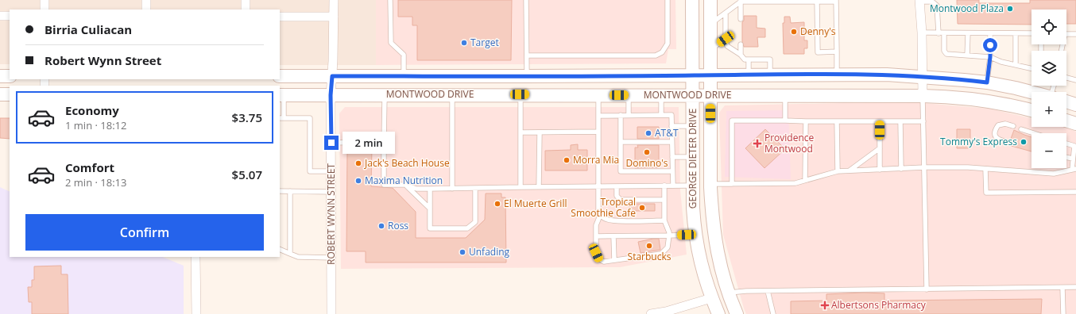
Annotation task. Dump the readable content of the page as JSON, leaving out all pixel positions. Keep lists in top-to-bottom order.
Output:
{
  "streets": {
    "main road": ["MONTWOOD DRIVE", "GEORGE DIETER DRIVE"],
    "street": ["ROBERT WYNN STREET"]
  },
  "crossings": [
    ["MONTWOOD DRIVE", "GEORGE DIETER DRIVE"],
    ["MONTWOOD DRIVE", "ROBERT WYNN STREET"]
  ],
  "places": {
    "other": [
      "Montwood Plaza",
      "Denny's",
      "Target",
      "AT&T",
      "Tommy's Express",
      "Domino's",
      "Morra Mia",
      "Jack's Beach House",
      "Maxima Nutrition",
      "El Muerte Grill",
      "Tropical Smoothie Cafe",
      "Ross",
      "Starbucks",
      "Unfading"
    ],
    "health": ["Providence Montwood", "Albertsons Pharmacy"]
  },
  "page": {
    "map_buttons": ["+", "−"],
    "banner": ["Birria Culiacan", "Robert Wynn Street"],
    "list": [
      {
        "name": "Economy",
        "note": "1 min · 18:12",
        "value": "$3.75"
      },
      {
        "name": "Comfort",
        "note": "2 min · 18:13",
        "value": "$5.07"
      }
    ],
    "bubble": "2 min",
    "buttons": "Confirm"
  }
}
